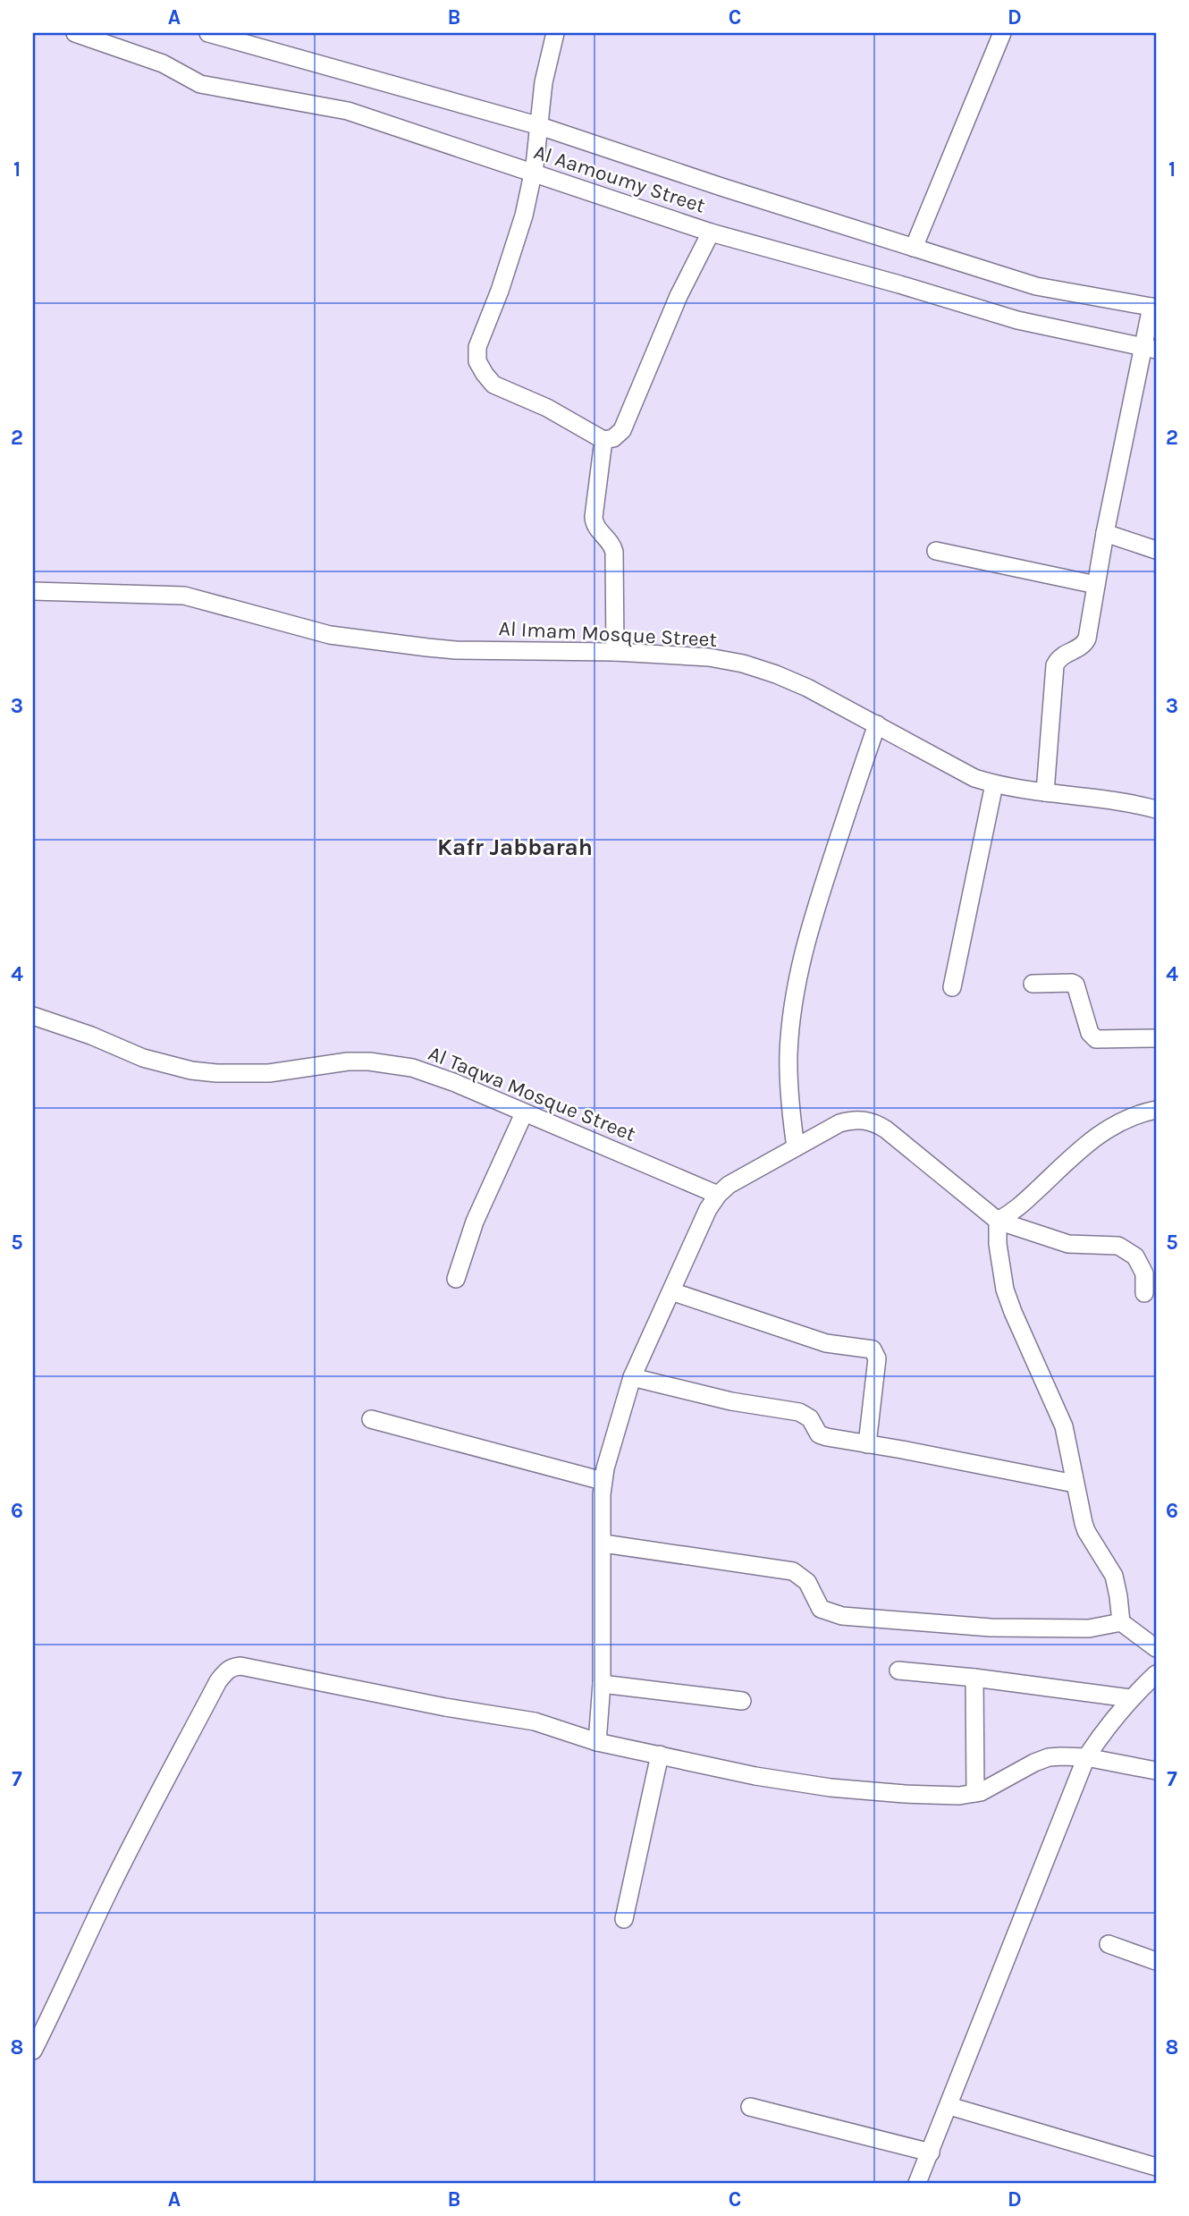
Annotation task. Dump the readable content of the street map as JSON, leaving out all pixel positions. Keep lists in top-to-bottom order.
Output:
{
  "streets": {
    "street": ["Al Aamoumy Street", "Al Imam Mosque Street", "Al Taqwa Mosque Street"]
  },
  "districts": ["Kafr Jabbarah"],
  "grid": {
    "columns": [
      "A",
      "B",
      "C",
      "D"
    ],
    "rows": [
      "1",
      "2",
      "3",
      "4",
      "5",
      "6",
      "7",
      "8"
    ]
  }
}
